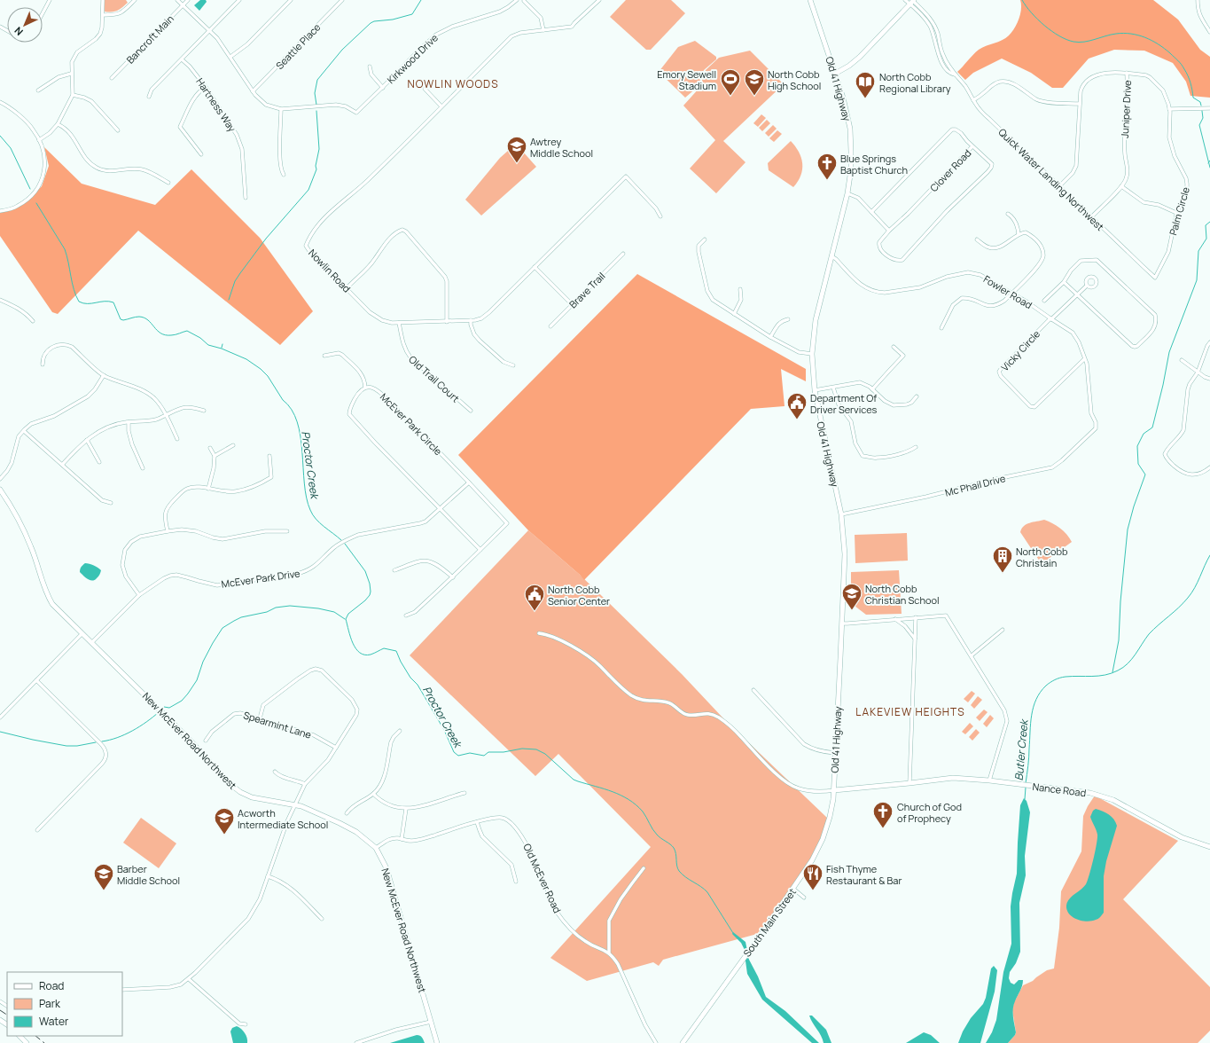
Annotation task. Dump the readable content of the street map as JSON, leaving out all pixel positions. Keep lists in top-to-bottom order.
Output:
{
  "streets": {
    "street": [
      "Bancroft Main",
      "Seattle Place",
      "Kirkwood Drive",
      "Old 41 Highway",
      "Hartness Way",
      "Juniper Drive",
      "Clover Road",
      "Quick Water Landing Northwest",
      "Palm Circle",
      "Nowlin Road",
      "Brave Trail",
      "Fowler Road",
      "Vicky Circle",
      "Old Trail Court",
      "McEver Park Circle",
      "Mc Phail Drive",
      "McEver Park Drive",
      "Spearmint Lane",
      "New McEver Road Northwest",
      "Nance Road",
      "Old McEver Road",
      "South Main Street"
    ]
  },
  "crossings": [
    ["Old 41 Highway", "Fowler Road"],
    ["Old 41 Highway", "Mc Phail Drive"],
    ["Old 41 Highway", "Nance Road"],
    ["Old 41 Highway", "South Main Street"],
    ["Juniper Drive", "Quick Water Landing Northwest"],
    ["Juniper Drive", "Palm Circle"],
    ["Quick Water Landing Northwest", "Palm Circle"],
    ["Nowlin Road", "Old Trail Court"],
    ["Fowler Road", "Vicky Circle"],
    ["Fowler Road", "Mc Phail Drive"],
    ["McEver Park Circle", "McEver Park Drive"],
    ["McEver Park Drive", "New McEver Road Northwest"],
    ["New McEver Road Northwest", "Old McEver Road"],
    ["Nance Road", "South Main Street"]
  ],
  "districts": ["NOWLIN WOODS", "LAKEVIEW HEIGHTS"],
  "water": ["Proctor Creek", "Butler Creek"],
  "places": {
    "sports": ["Emory Sewell Stadium"],
    "school or university": [
      "North Cobb High School",
      "Awtrey Middle School",
      "North Cobb Christian School",
      "Acworth Intermediate School",
      "Barber Middle School"
    ],
    "library": ["North Cobb Regional Library"],
    "church": ["Blue Springs Baptist Church", "Church of God of Prophecy"],
    "public building": ["Department Of Driver Services", "North Cobb Senior Center"],
    "building": ["North Cobb Christain"],
    "restaurant": ["Fish Thyme Restaurant & Bar"]
  },
  "legend": ["Road", "Park", "Water"],
  "north": "bottom left"
}
